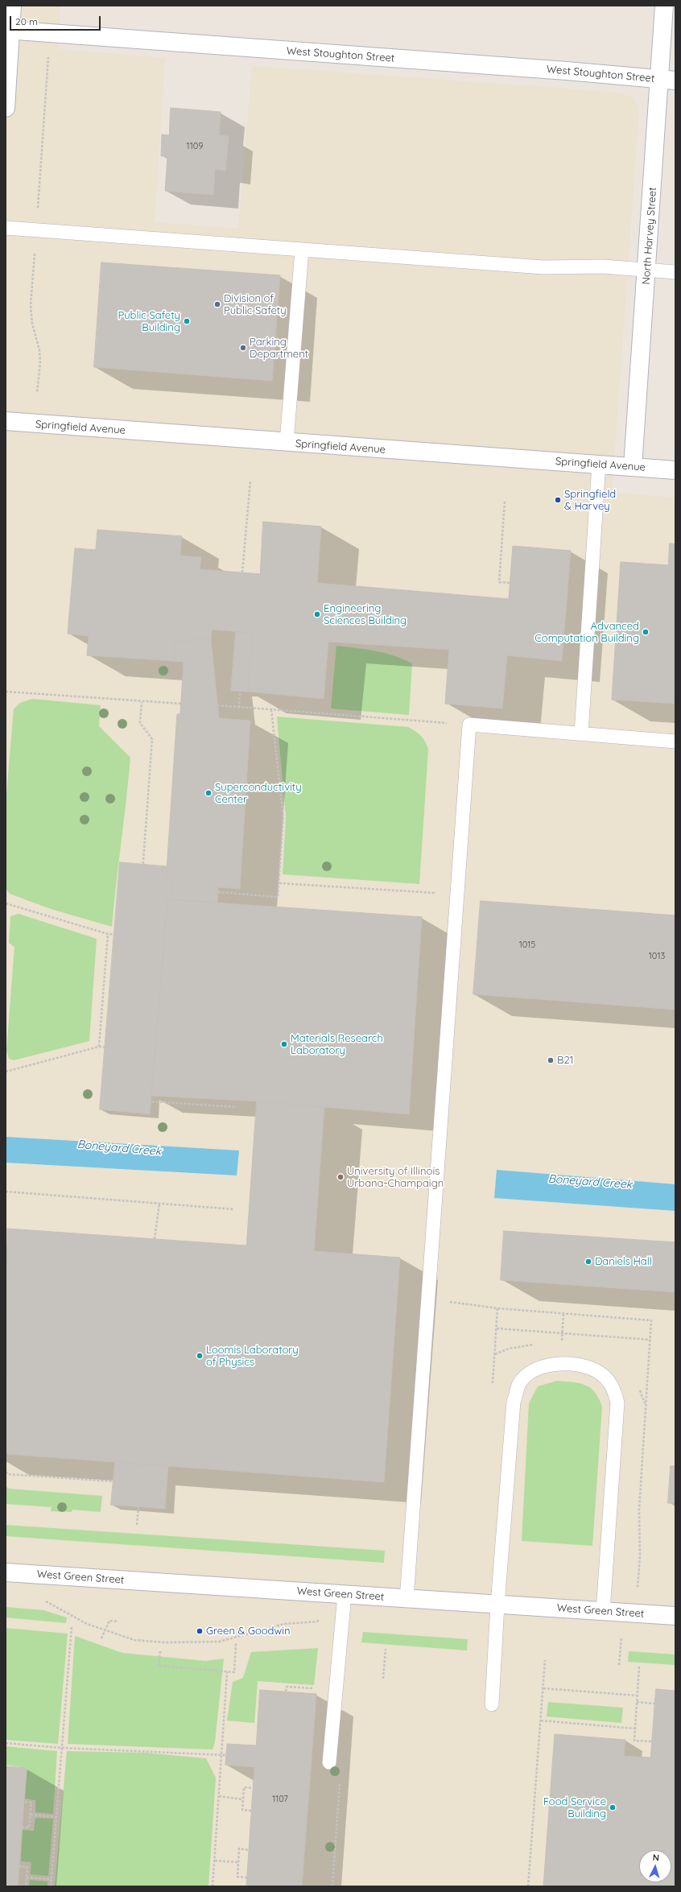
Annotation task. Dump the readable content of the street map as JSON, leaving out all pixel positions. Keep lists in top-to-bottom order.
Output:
{
  "streets": {
    "street": [
      "West Stoughton Street",
      "North Harvey Street",
      "Springfield Avenue",
      "West Green Street"
    ]
  },
  "crossings": [
    ["West Stoughton Street", "North Harvey Street"],
    ["North Harvey Street", "Springfield Avenue"]
  ],
  "water": ["Boneyard Creek"],
  "places": [
    "Division of Public Safety",
    "Public Safety Building",
    "Parking Department",
    "Springfield & Harvey",
    "Engineering Sciences Building",
    "Advanced Computation Building",
    "Superconductivity Center",
    "Materials Research Laboratory",
    "B21",
    "University of Illinois Urbana-Champaign",
    "Daniels Hall",
    "Loomis Laboratory of Physics",
    "Green & Goodwin",
    "Food Service Building"
  ],
  "house_numbers": [
    "1109",
    "1015",
    "1013",
    "1107"
  ],
  "scale_bar": "20 m",
  "north": "top"
}
